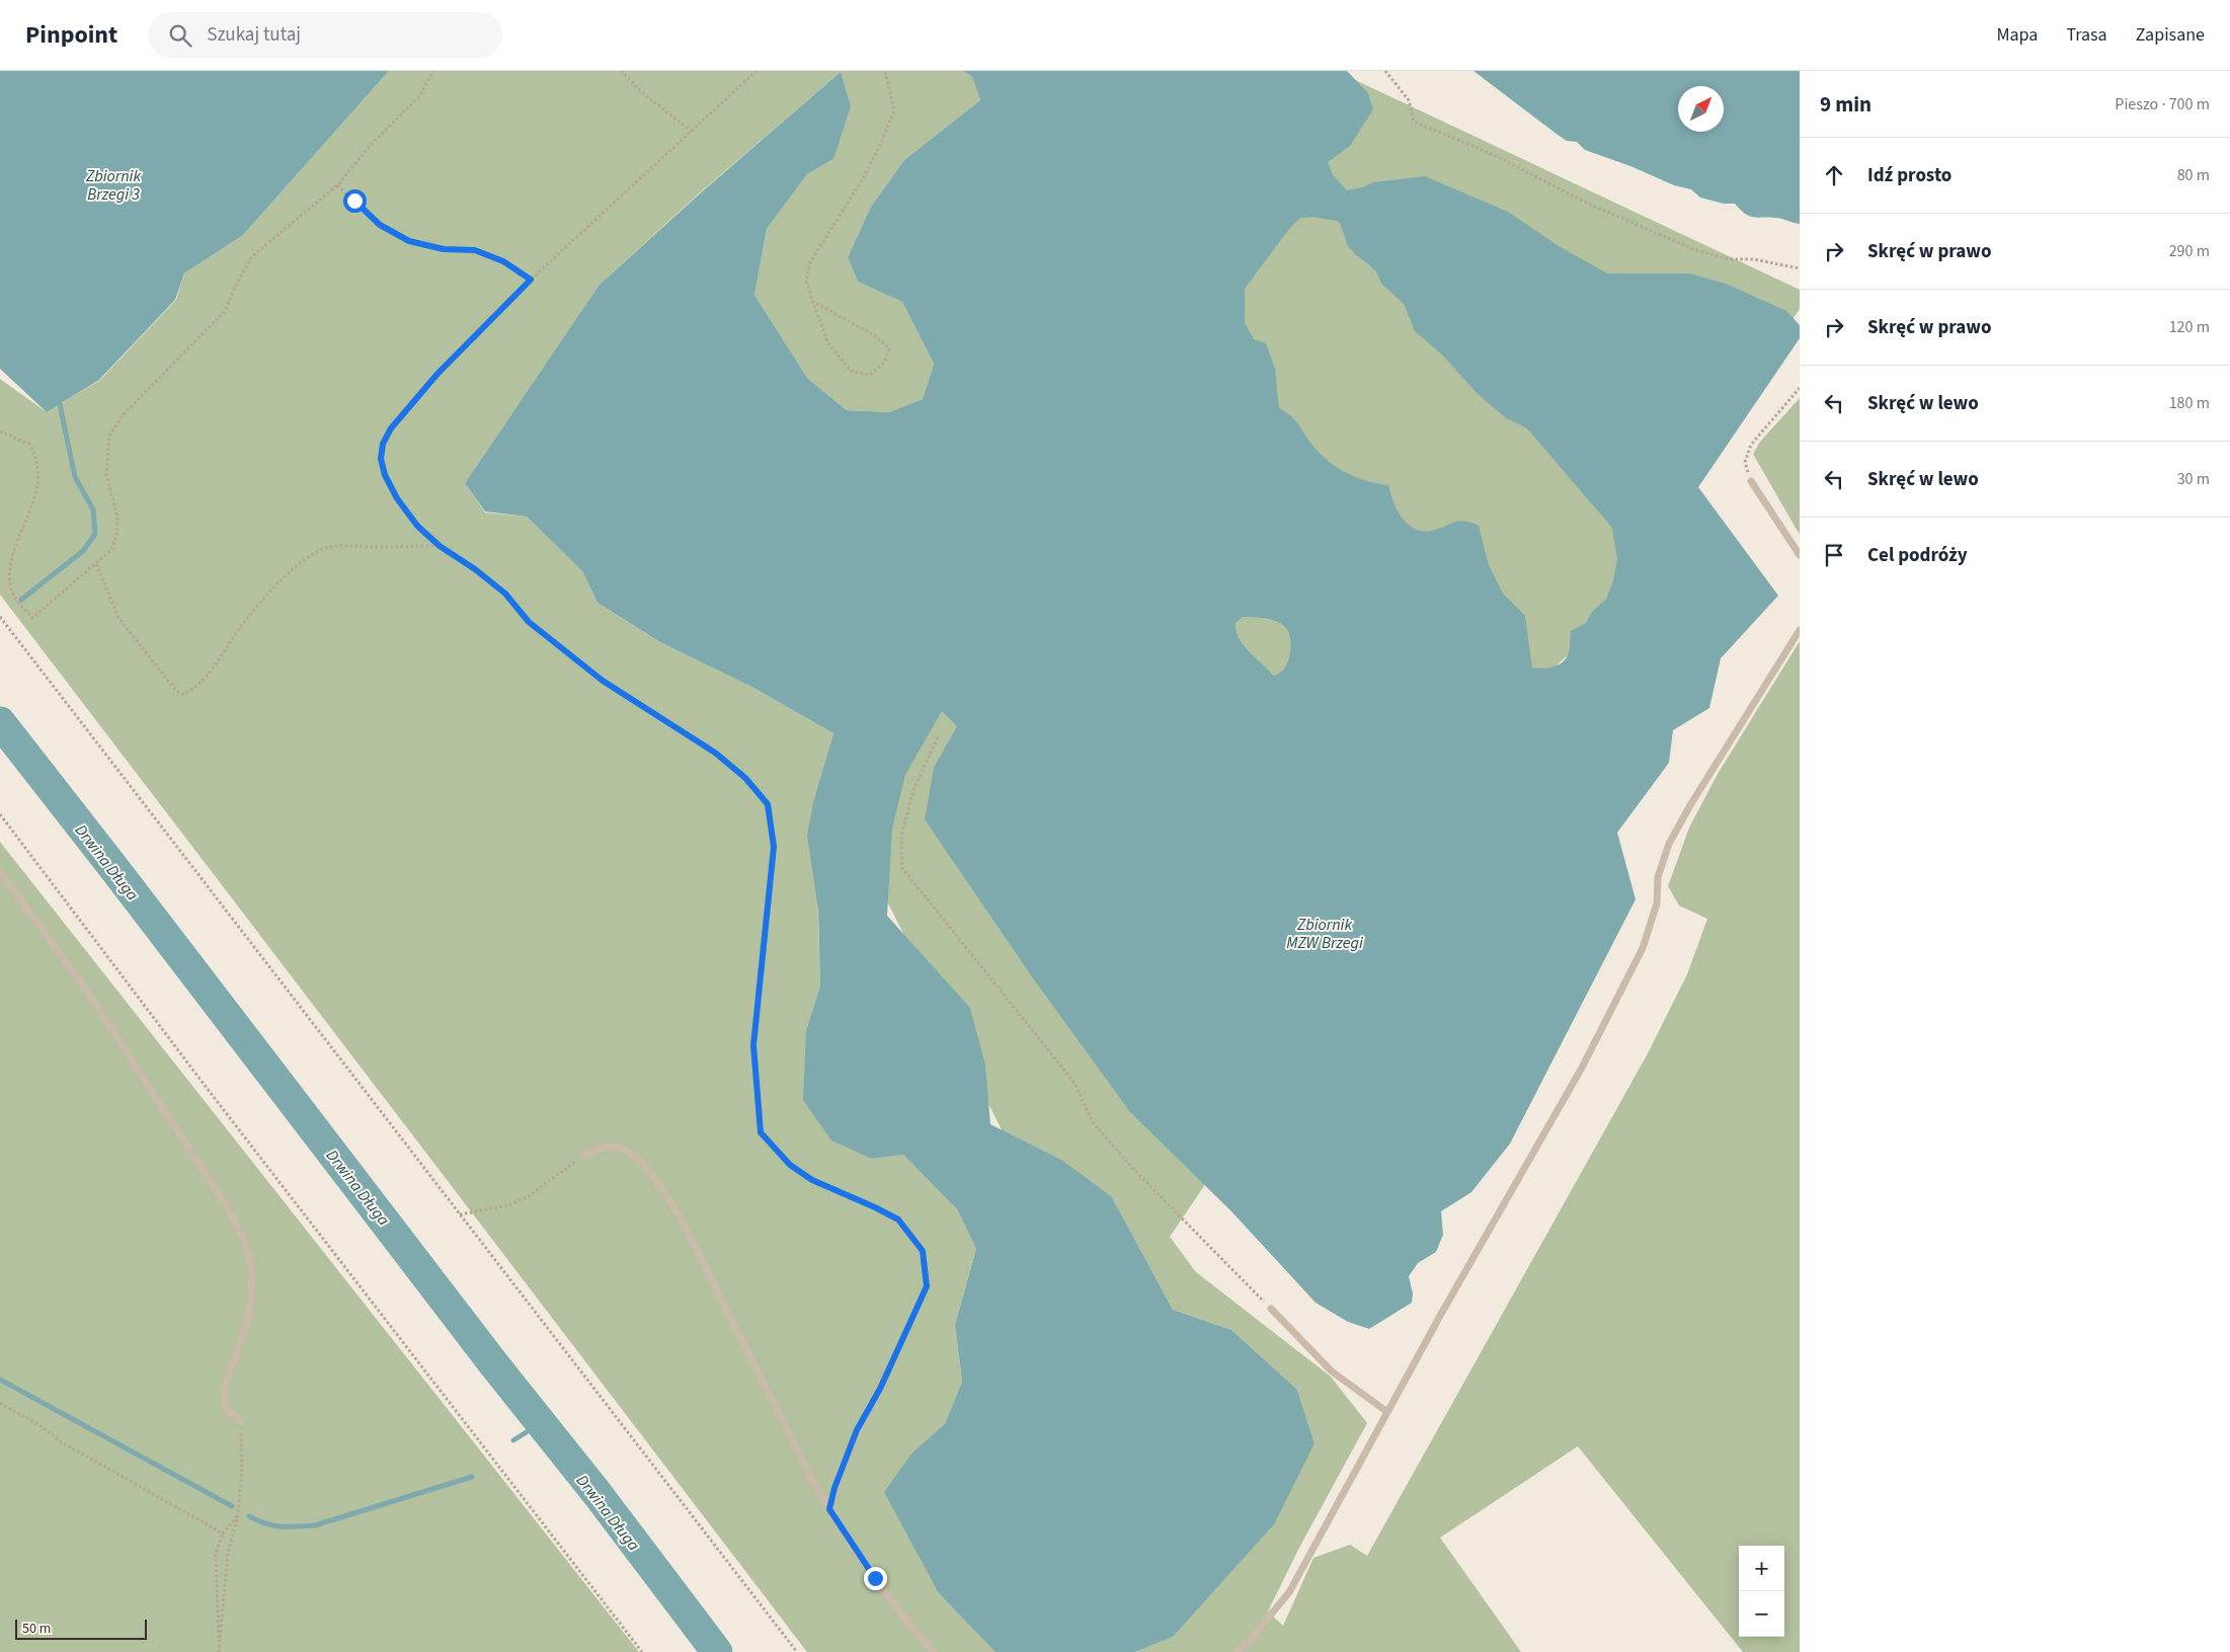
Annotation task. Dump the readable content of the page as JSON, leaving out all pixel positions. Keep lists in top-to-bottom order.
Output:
{
  "water": ["Zbiornik Brzegi 3", "Drwina Długa", "Zbiornik MZW Brzegi"],
  "scale_bar": "50 m",
  "north": "top right",
  "page": {
    "header": "Pinpoint",
    "search": "Szukaj tutaj",
    "nav": ["Mapa", "Trasa", "Zapisane"],
    "heading": ["9 min", "Pieszo · 700 m"],
    "list": [
      ["Idź prosto", "80 m"],
      ["Skręć w prawo", "290 m"],
      ["Skręć w prawo", "120 m"],
      ["Skręć w lewo", "180 m"],
      ["Skręć w lewo", "30 m"],
      "Cel podróży"
    ],
    "map_buttons": ["+", "−"],
    "scale": "50 m"
  }
}
